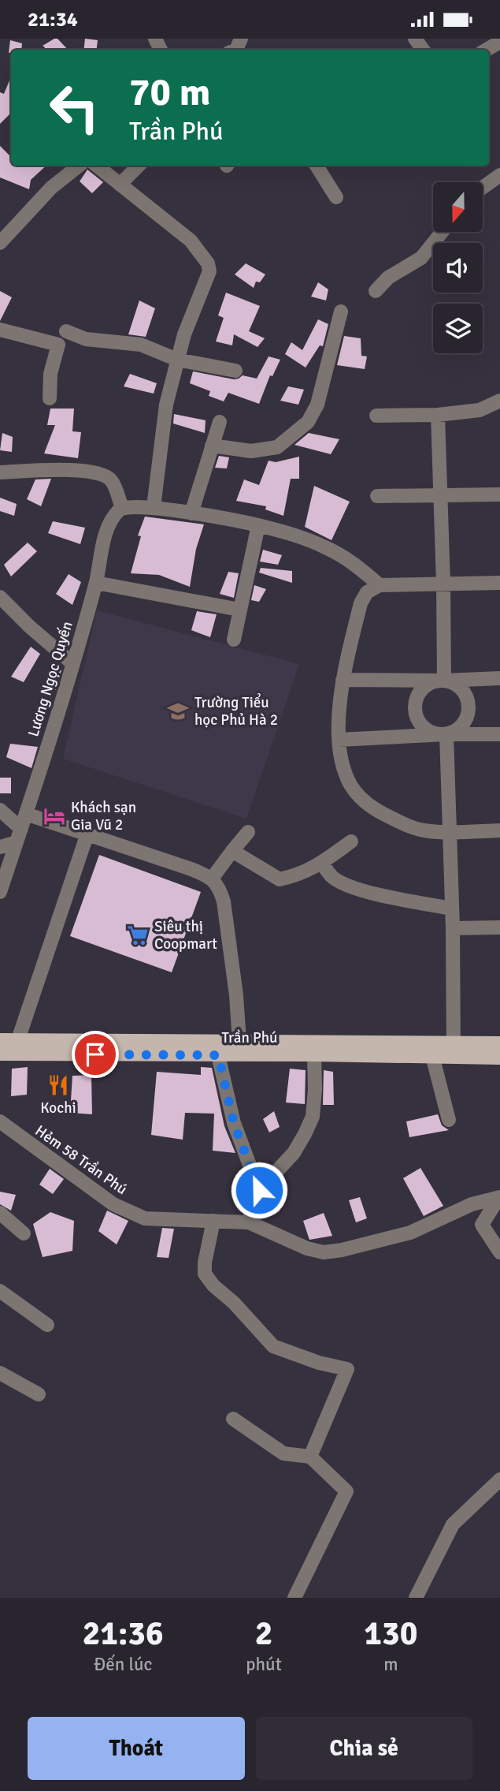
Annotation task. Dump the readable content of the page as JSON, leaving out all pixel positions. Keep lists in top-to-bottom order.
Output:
{
  "streets": {
    "main road": ["Trần Phú"],
    "street": ["Lương Ngọc Quyến", "Hẻm 58 Trần Phú"]
  },
  "places": {
    "school or university": ["Trường Tiểu học Phủ Hà 2"],
    "hotel": ["Khách sạn Gia Vũ 2"],
    "supermarket": ["Siêu thị Coopmart"],
    "restaurant": ["Kochi"]
  },
  "north": "bottom",
  "page": {
    "status": "21:34",
    "turn": ["70 m", "Trần Phú"],
    "eta": [
      "21:36",
      "Đến lúc",
      "2",
      "phút",
      "130",
      "m"
    ],
    "buttons": ["Thoát", "Chia sẻ"]
  }
}
